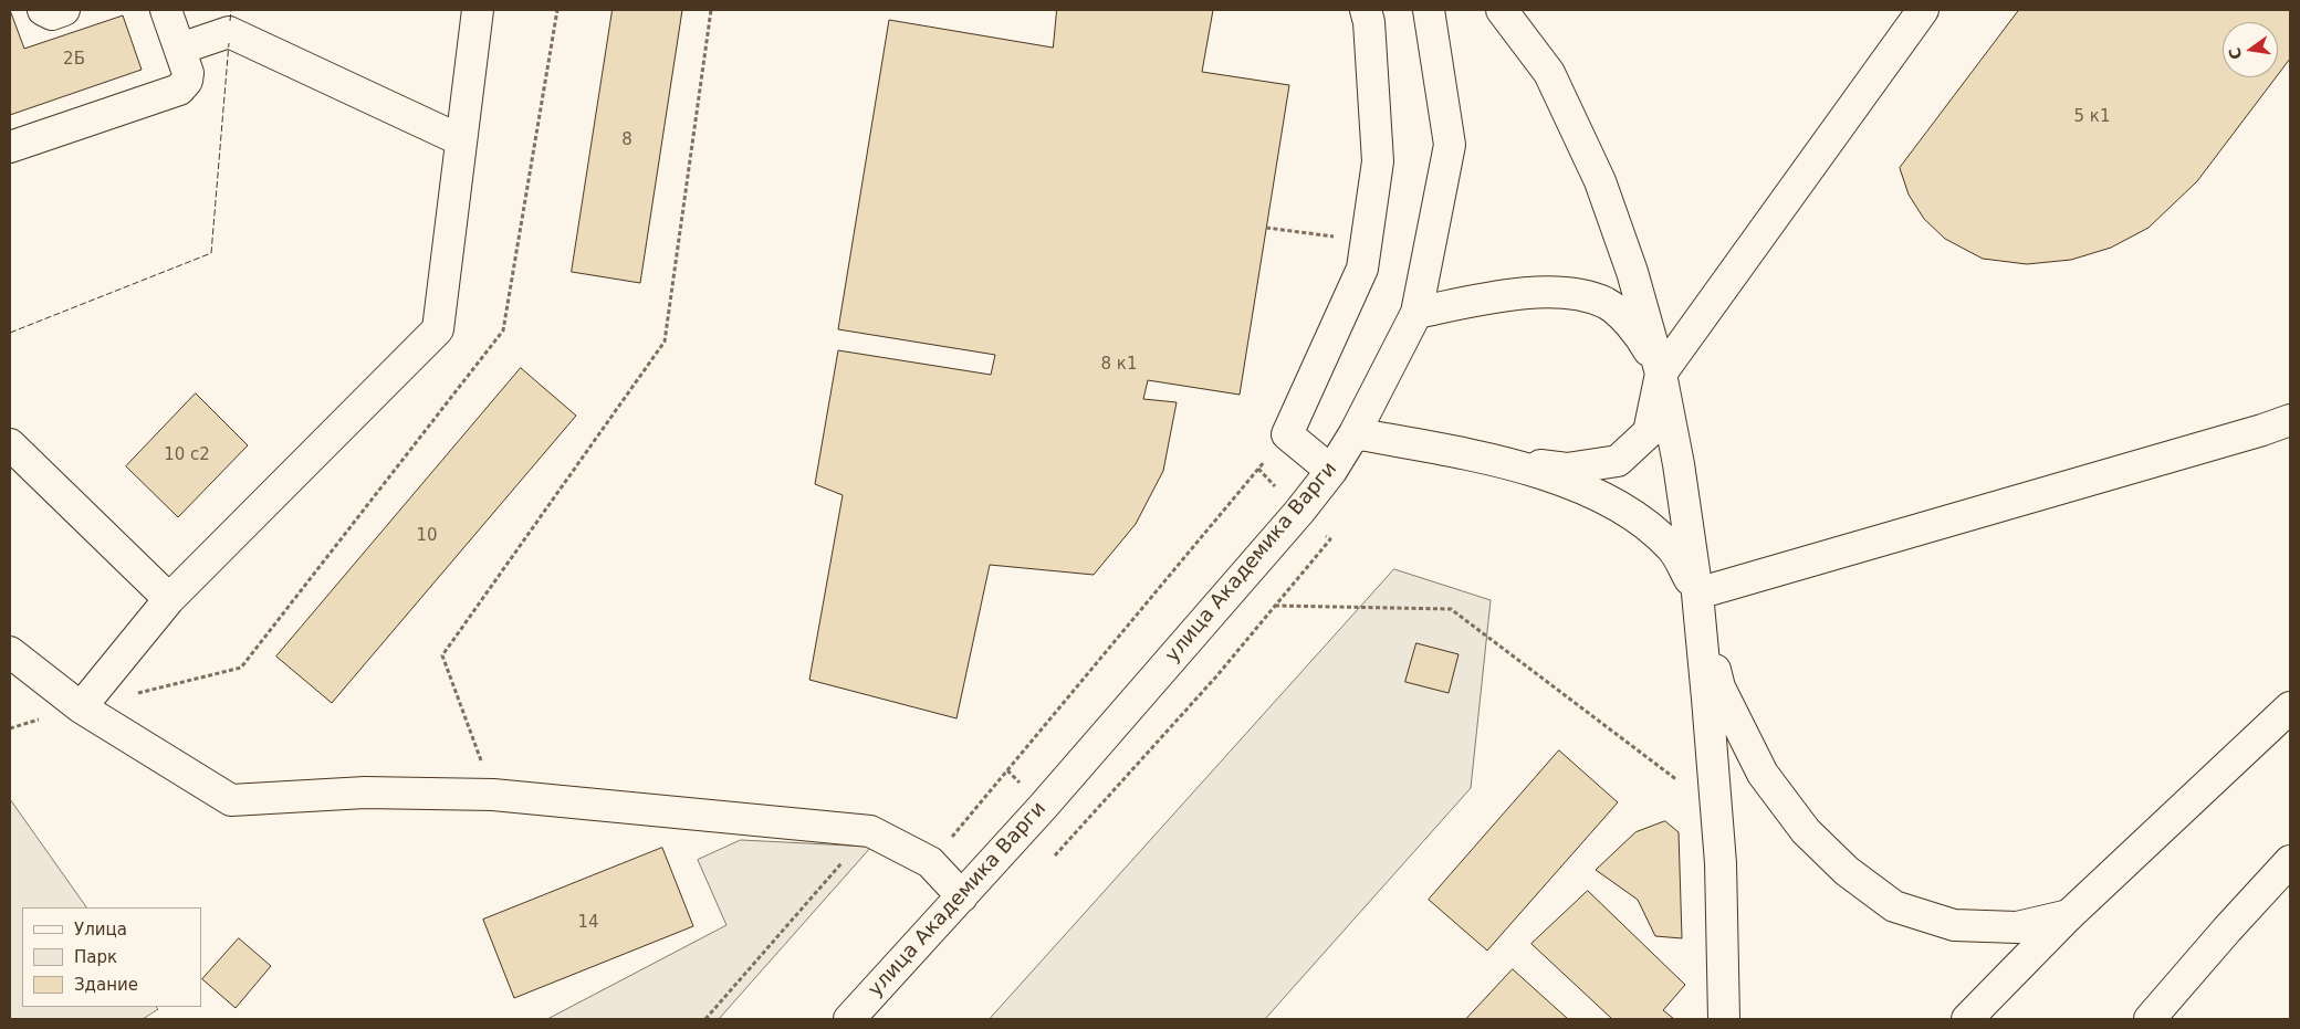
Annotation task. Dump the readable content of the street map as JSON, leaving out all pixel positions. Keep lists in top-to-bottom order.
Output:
{
  "streets": {
    "main road": ["улица Академика Варги"]
  },
  "house_numbers": [
    "2Б",
    "5 к1",
    "8",
    "8 к1",
    "10 с2",
    "10",
    "14"
  ],
  "legend": ["Улица", "Парк", "Здание"],
  "north": "left"
}
